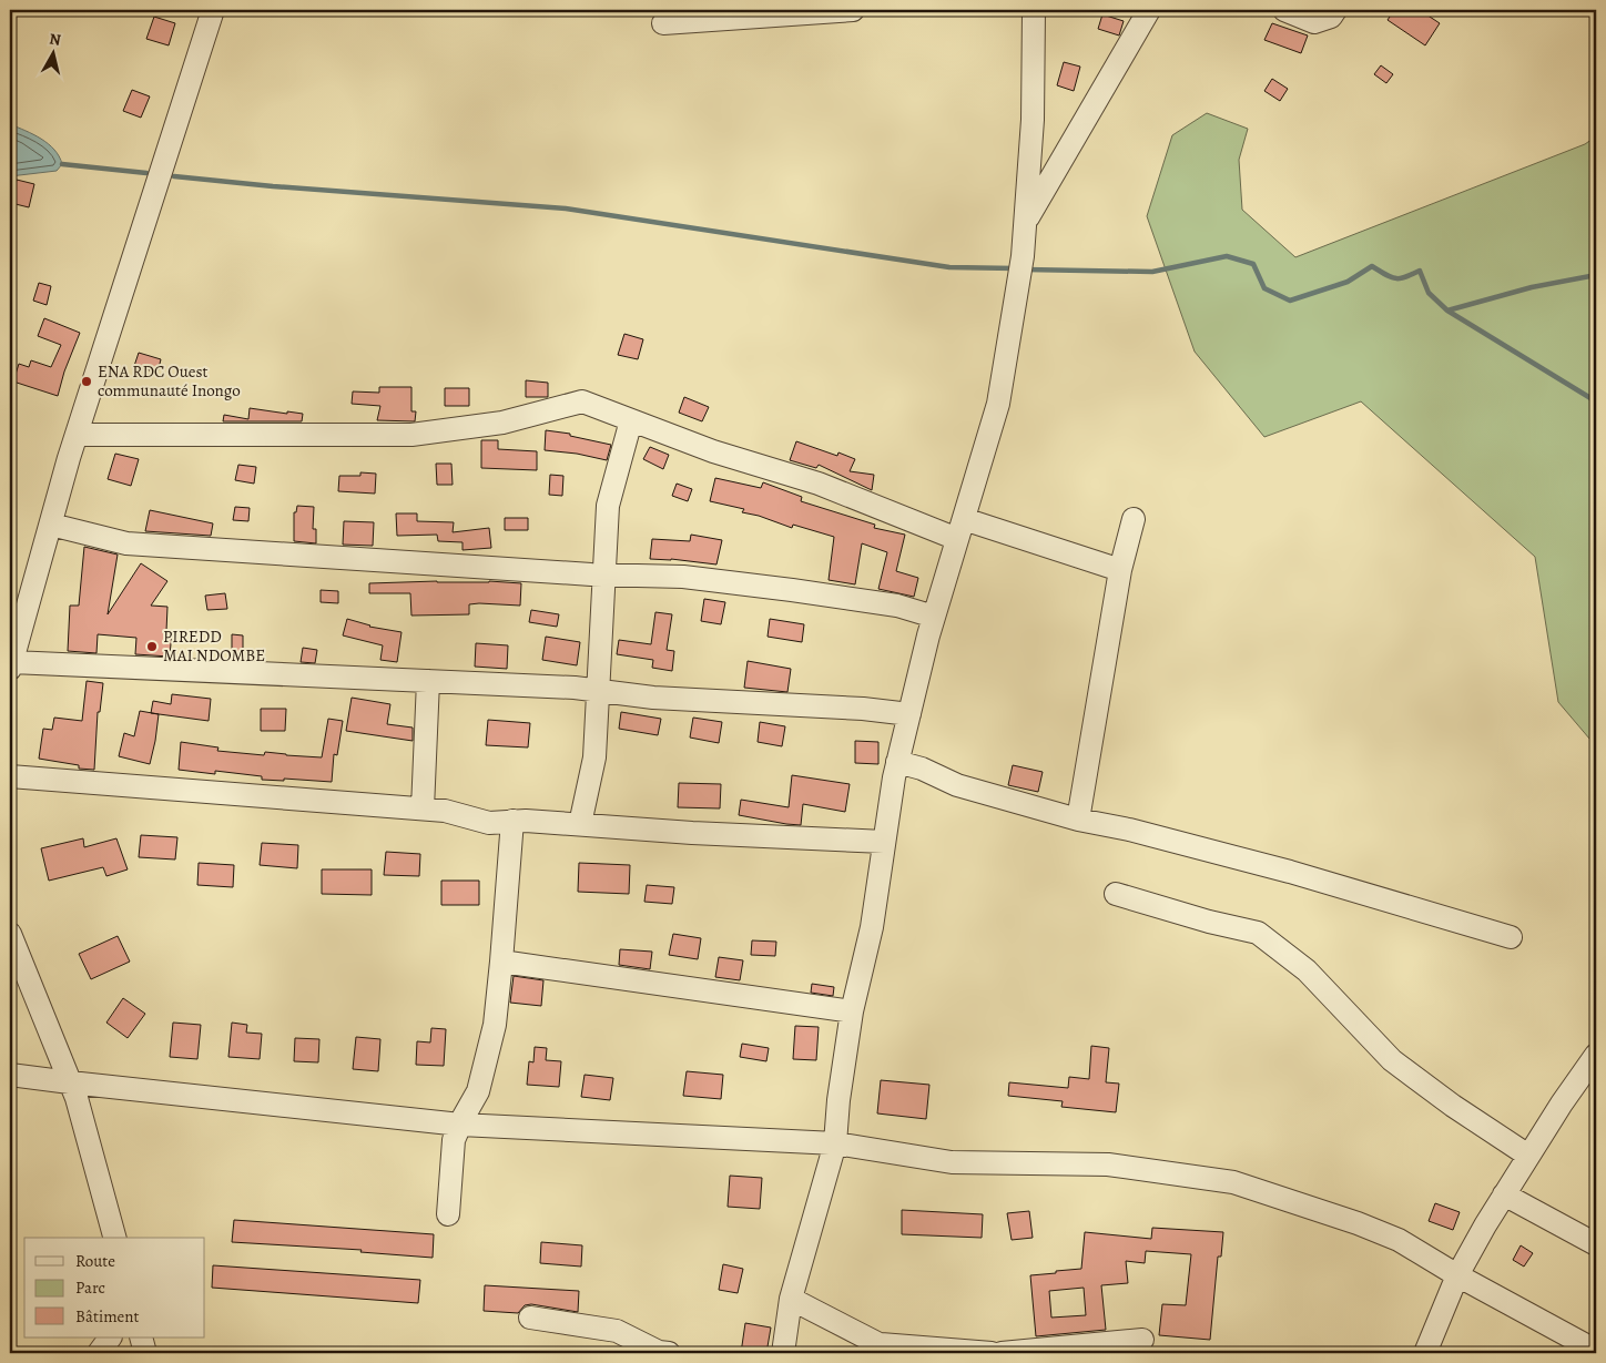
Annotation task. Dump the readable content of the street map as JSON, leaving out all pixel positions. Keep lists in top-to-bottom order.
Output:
{
  "places": ["ENA RDC Ouest communauté Inongo", "PIREDD MAI NDOMBE"],
  "legend": ["Route", "Parc", "Bâtiment"],
  "north": "top"
}
